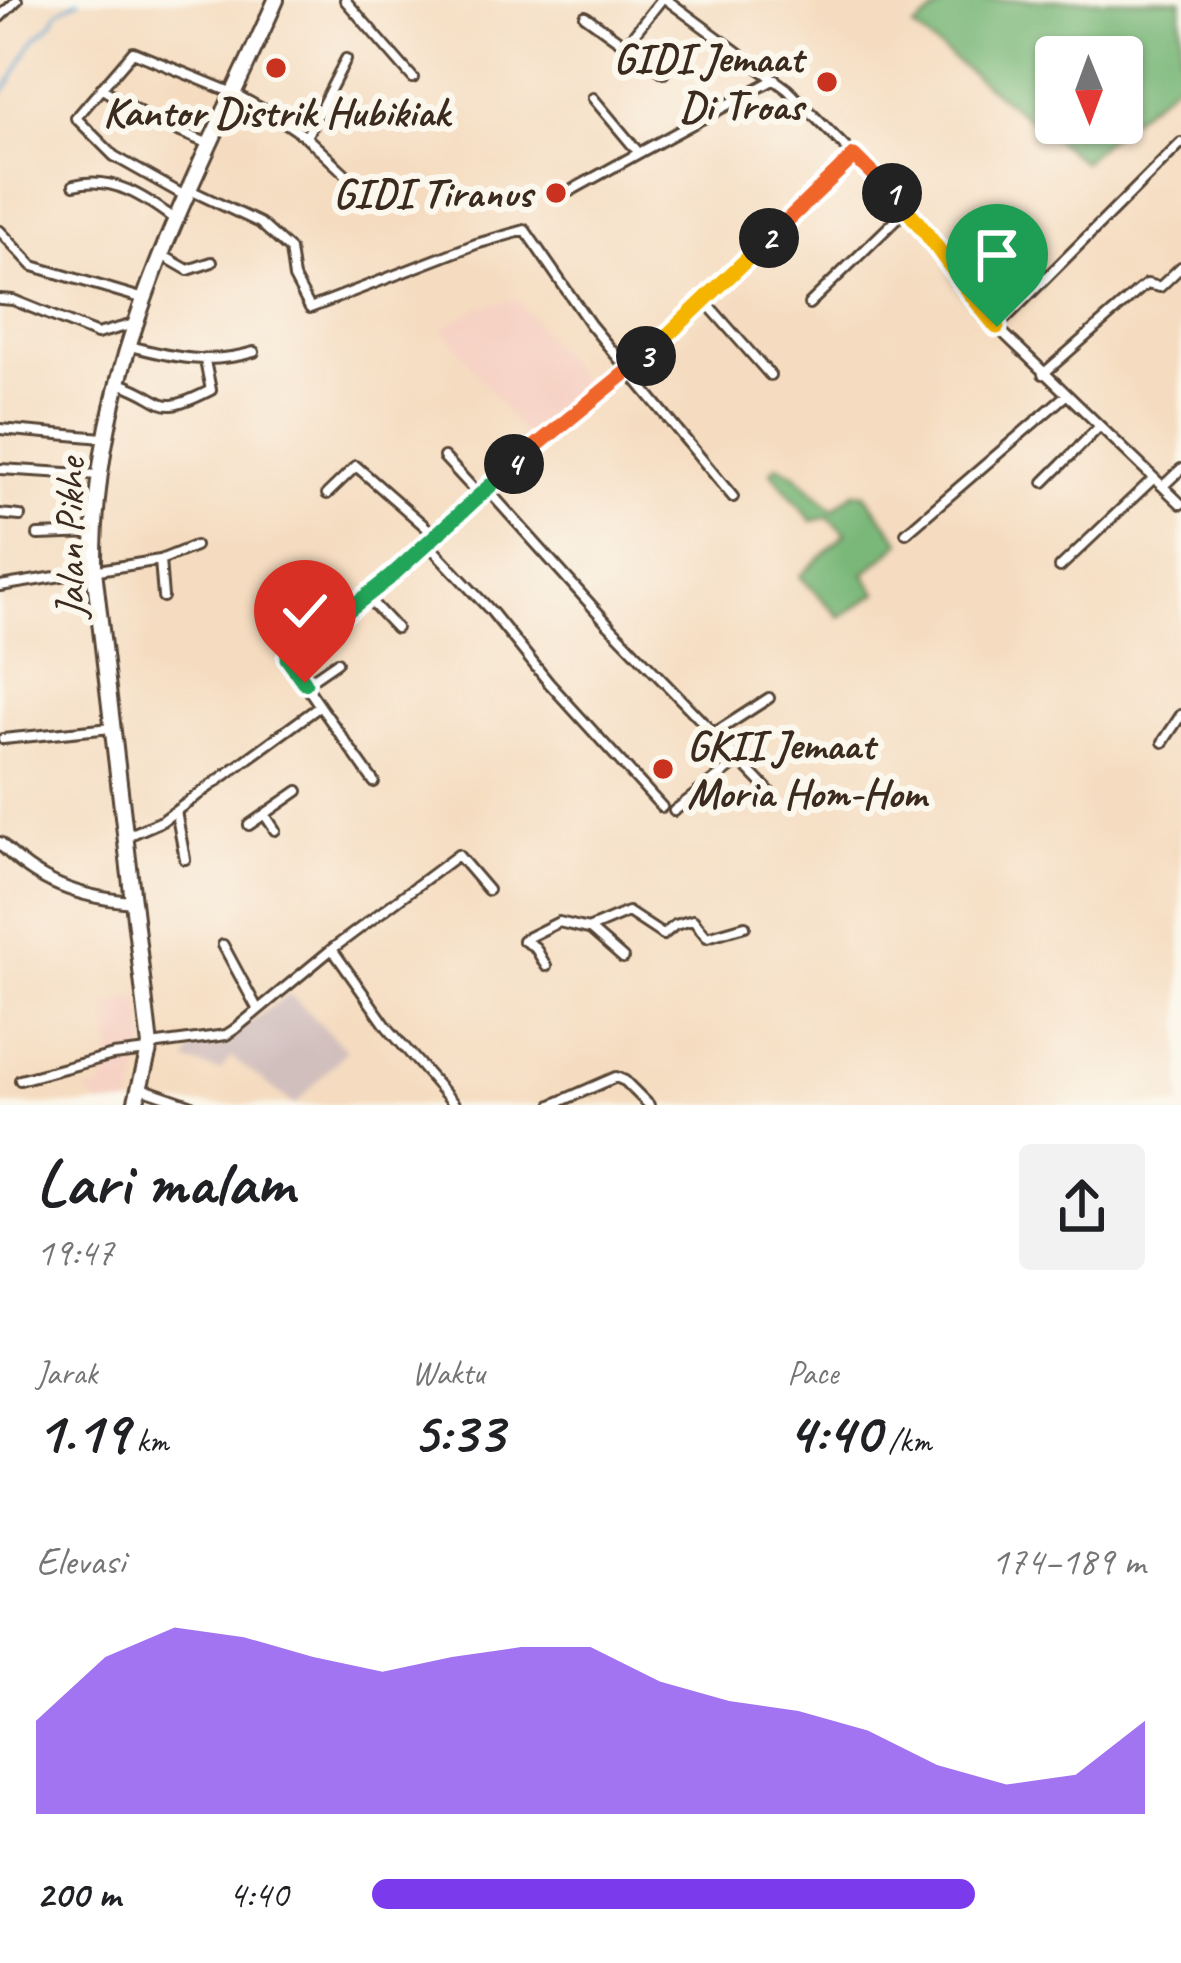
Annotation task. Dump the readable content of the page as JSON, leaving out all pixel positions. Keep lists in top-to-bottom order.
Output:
{
  "streets": {
    "highway": ["Jalan Pikhe"]
  },
  "places": [
    "Kantor Distrik Hubikiak",
    "GIDI Jemaat Di Troas",
    "GIDI Tiranus",
    "GKII Jemaat Moria Hom-Hom"
  ],
  "north": "bottom",
  "page": {
    "pins": [
      "1",
      "2",
      "3",
      "4"
    ],
    "heading": ["Lari malam", "19:47"],
    "stats": [
      ["Jarak", "1.19 km"],
      ["Waktu", "5:33"],
      ["Pace", "4:40 /km"]
    ],
    "chart": ["Elevasi", "174–189 m"],
    "list": [
      {
        "name": "200 m",
        "note": "4:40"
      }
    ]
  }
}
